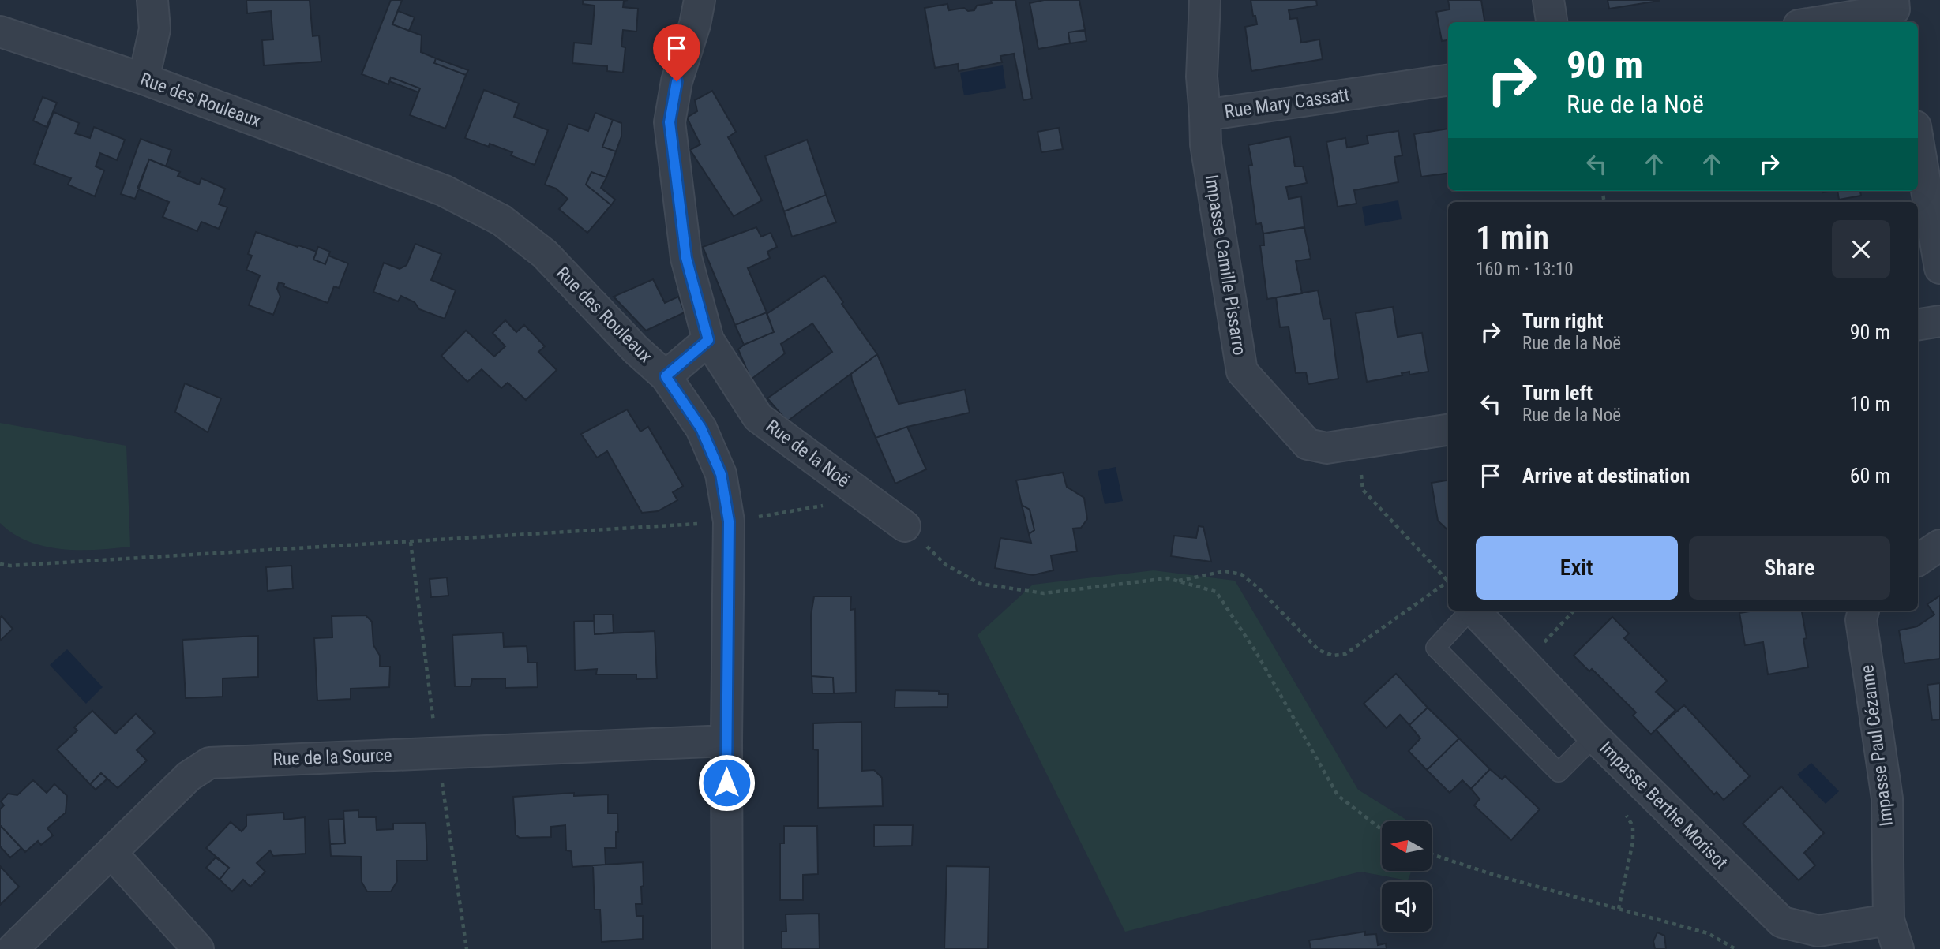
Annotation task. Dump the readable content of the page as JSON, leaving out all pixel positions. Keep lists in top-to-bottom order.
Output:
{
  "streets": {
    "street": [
      "Rue des Rouleaux",
      "Rue Mary Cassatt",
      "Impasse Camille Pissarro",
      "Rue de la Noë",
      "Impasse Paul Cézanne",
      "Rue de la Source",
      "Impasse Berthe Morisot"
    ]
  },
  "crossings": [
    ["Rue des Rouleaux", "Rue de la Source"],
    ["Rue Mary Cassatt", "Impasse Camille Pissarro"],
    ["Impasse Paul Cézanne", "Impasse Berthe Morisot"]
  ],
  "north": "left",
  "page": {
    "turn": ["90 m", "Rue de la Noë"],
    "heading": ["1 min", "160 m · 13:10"],
    "list": [
      {
        "name": "Turn right",
        "note": "Rue de la Noë",
        "value": "90 m"
      },
      {
        "name": "Turn left",
        "note": "Rue de la Noë",
        "value": "10 m"
      },
      {
        "name": "Arrive at destination",
        "value": "60 m"
      }
    ],
    "buttons": ["Exit", "Share"]
  }
}
